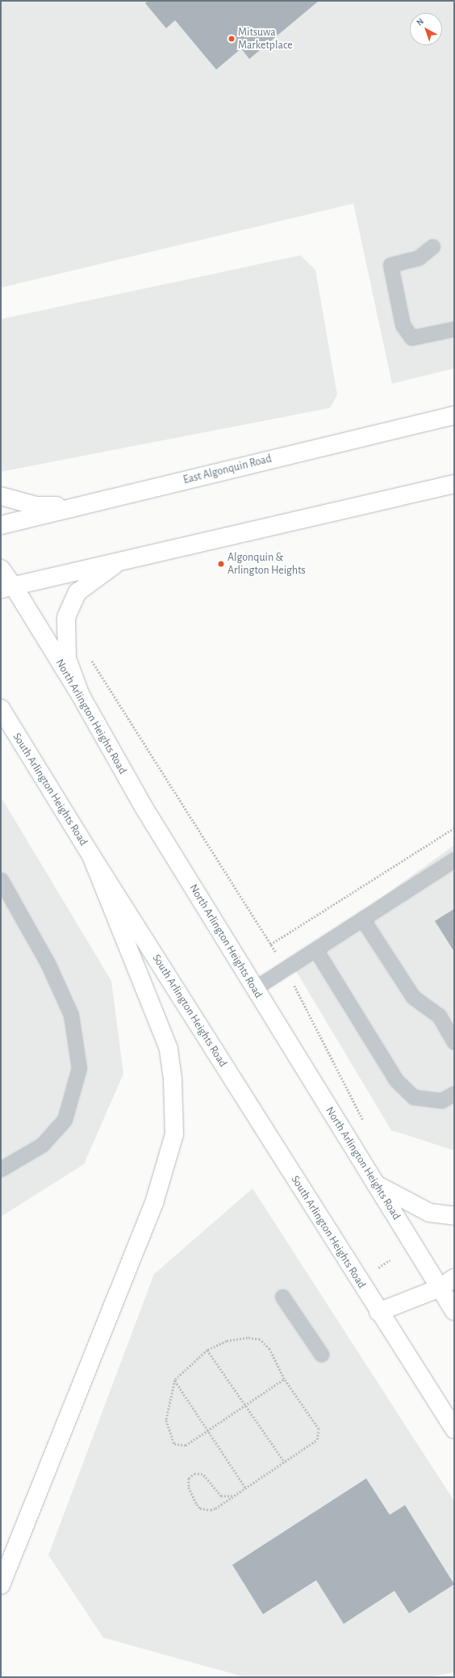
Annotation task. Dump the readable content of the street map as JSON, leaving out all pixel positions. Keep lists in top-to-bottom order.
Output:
{
  "streets": {
    "main road": ["East Algonquin Road", "North Arlington Heights Road", "South Arlington Heights Road"]
  },
  "places": ["Mitsuwa Marketplace", "Algonquin & Arlington Heights"],
  "north": "top left"
}
